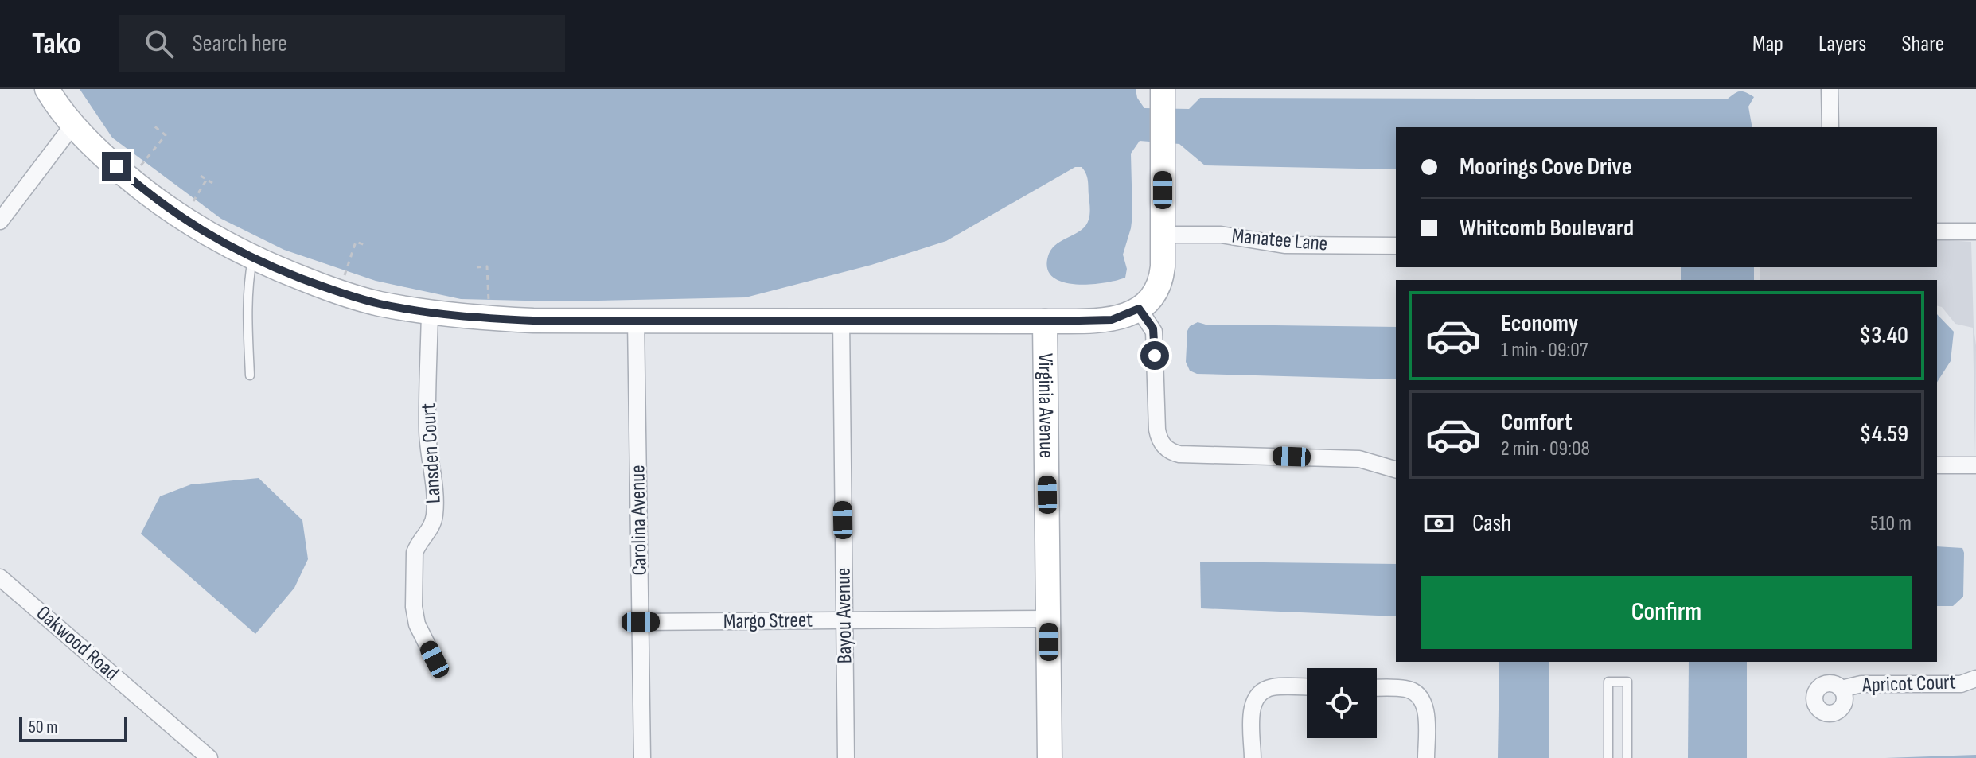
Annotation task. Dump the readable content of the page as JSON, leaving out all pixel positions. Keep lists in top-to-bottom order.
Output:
{
  "streets": {
    "street": [
      "Manatee Lane",
      "Virginia Avenue",
      "Lansden Court",
      "Carolina Avenue",
      "Bayou Avenue",
      "Margo Street",
      "Oakwood Road",
      "Apricot Court"
    ]
  },
  "crossings": [
    ["Virginia Avenue", "Margo Street"],
    ["Carolina Avenue", "Margo Street"],
    ["Bayou Avenue", "Margo Street"]
  ],
  "scale_bar": "50 m",
  "page": {
    "header": "Tako",
    "search": "Search here",
    "nav": ["Map", "Layers", "Share"],
    "banner": ["Moorings Cove Drive", "Whitcomb Boulevard"],
    "list": [
      {
        "name": "Economy",
        "note": "1 min · 09:07",
        "value": "$3.40"
      },
      {
        "name": "Comfort",
        "note": "2 min · 09:08",
        "value": "$4.59"
      }
    ],
    "pay": ["Cash", "510 m"],
    "buttons": "Confirm",
    "scale": "50 m"
  }
}
